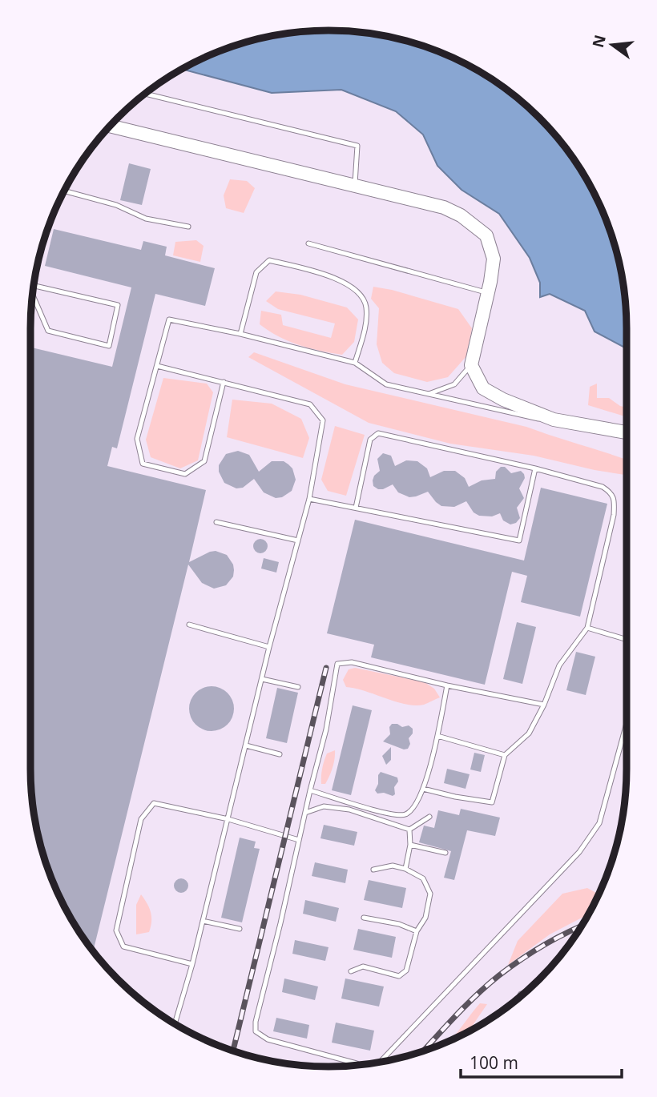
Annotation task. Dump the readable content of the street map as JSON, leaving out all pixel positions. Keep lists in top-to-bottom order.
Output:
{
  "scale_bar": "100 m",
  "north": "left"
}
